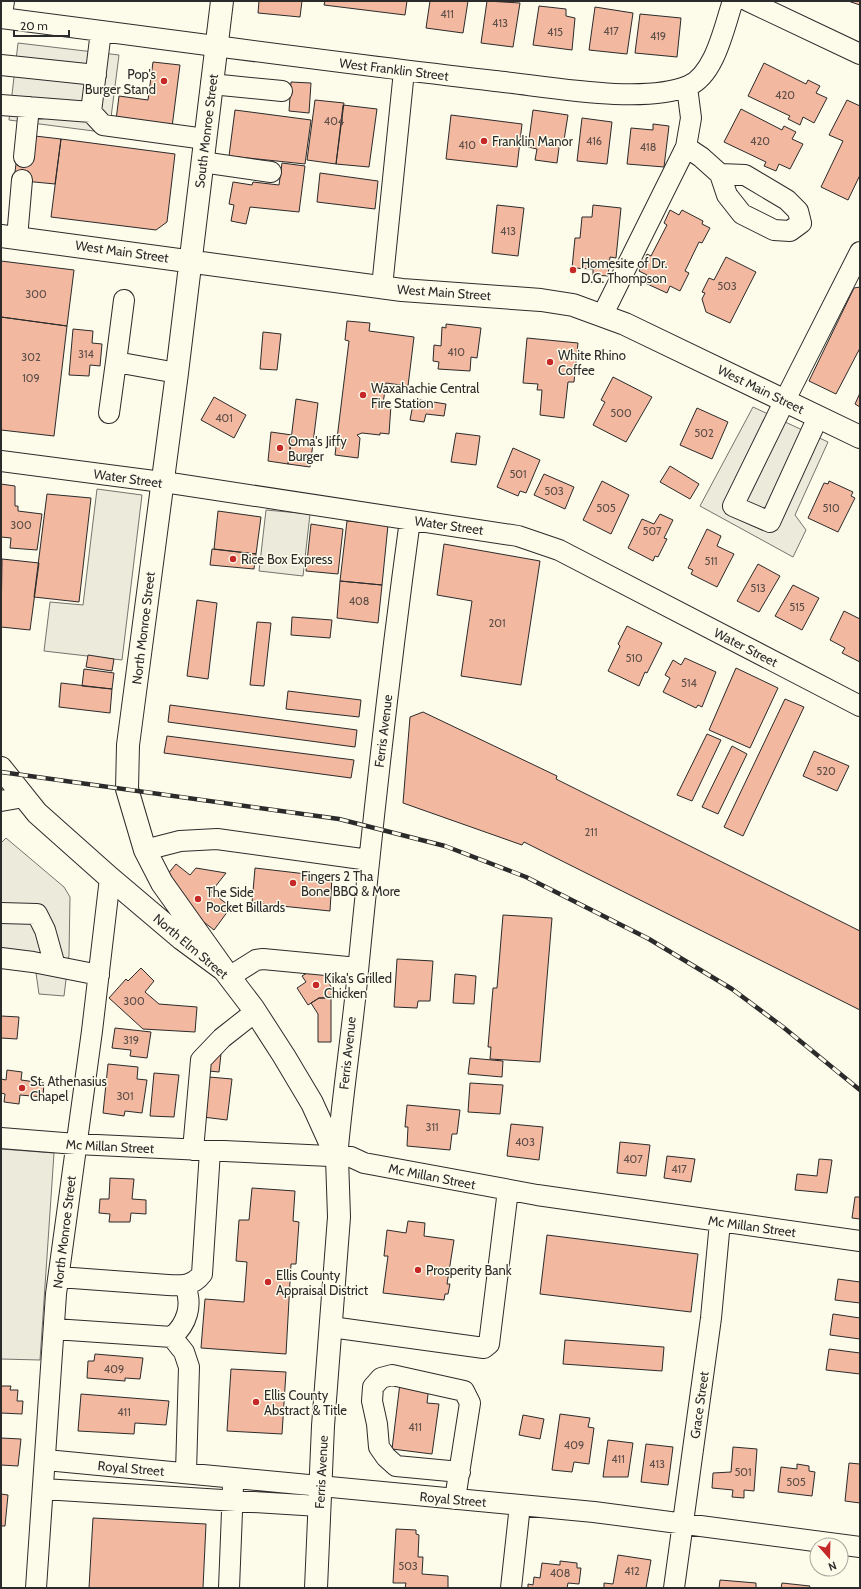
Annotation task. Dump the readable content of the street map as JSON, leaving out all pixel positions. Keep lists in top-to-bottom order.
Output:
{
  "streets": {
    "main road": [
      "South Monroe Street",
      "West Main Street",
      "North Monroe Street",
      "Ferris Avenue",
      "North Elm Street"
    ],
    "street": [
      "West Franklin Street",
      "Water Street",
      "Mc Millan Street",
      "Grace Street",
      "Royal Street"
    ]
  },
  "crossings": [
    ["West Franklin Street", "South Monroe Street"],
    ["South Monroe Street", "West Main Street"],
    ["South Monroe Street", "North Monroe Street"],
    ["West Main Street", "North Monroe Street"],
    ["Water Street", "North Monroe Street"],
    ["Water Street", "Ferris Avenue"],
    ["North Monroe Street", "North Elm Street"],
    ["North Monroe Street", "Mc Millan Street"],
    ["North Monroe Street", "Royal Street"],
    ["Ferris Avenue", "North Elm Street"],
    ["Ferris Avenue", "Mc Millan Street"],
    ["Ferris Avenue", "Royal Street"],
    ["North Elm Street", "Mc Millan Street"],
    ["Mc Millan Street", "Grace Street"],
    ["Grace Street", "Royal Street"]
  ],
  "places": [
    "Pop's Burger Stand",
    "Franklin Manor",
    "Homesite of Dr. D.G. Thompson",
    "White Rhino Coffee",
    "Waxahachie Central Fire Station",
    "Oma's Jiffy Burger",
    "Rice Box Express",
    "Fingers 2 Tha Bone BBQ & More",
    "The Side Pocket Billards",
    "Kika's Grilled Chicken",
    "St. Athenasius Chapel",
    "Prosperity Bank",
    "Ellis County Appraisal District",
    "Ellis County Abstract & Title"
  ],
  "house_numbers": [
    "411",
    "413",
    "417",
    "415",
    "419",
    "420",
    "404",
    "416",
    "420",
    "410",
    "418",
    "413",
    "503",
    "300",
    "410",
    "314",
    "302",
    "109",
    "500",
    "401",
    "502",
    "501",
    "503",
    "505",
    "510",
    "300",
    "507",
    "511",
    "513",
    "408",
    "515",
    "201",
    "510",
    "514",
    "520",
    "211",
    "300",
    "319",
    "301",
    "311",
    "403",
    "407",
    "417",
    "409",
    "411",
    "411",
    "409",
    "411",
    "413",
    "501",
    "505",
    "503",
    "412",
    "408"
  ],
  "scale_bar": "20 m",
  "north": "bottom"
}
